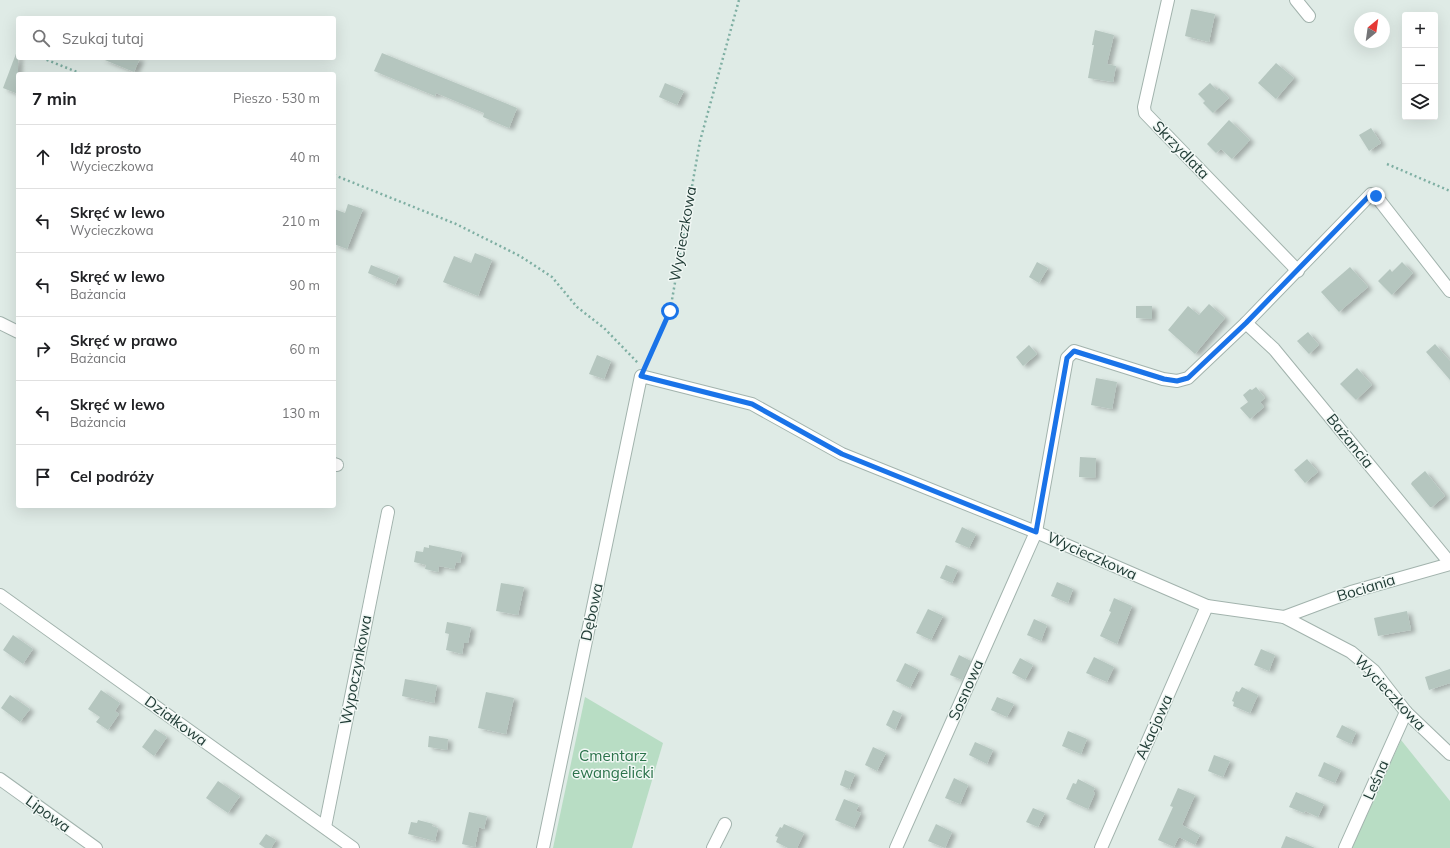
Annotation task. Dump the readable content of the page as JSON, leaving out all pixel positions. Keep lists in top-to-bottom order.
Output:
{
  "streets": {
    "street": [
      "Skrzydlata",
      "Wycieczkowa",
      "Bażancia",
      "Bociania",
      "Dębowa",
      "Wypoczynkowa",
      "Sosnowa",
      "Działkowa",
      "Akacjowa",
      "Leśna",
      "Lipowa"
    ]
  },
  "crossings": [
    ["Wycieczkowa", "Bociania"],
    ["Wycieczkowa", "Dębowa"],
    ["Wycieczkowa", "Sosnowa"],
    ["Wycieczkowa", "Akacjowa"],
    ["Wycieczkowa", "Leśna"],
    ["Bażancia", "Bociania"],
    ["Wypoczynkowa", "Działkowa"]
  ],
  "parks": ["Cmentarz ewangelicki"],
  "north": "top right",
  "page": {
    "map_buttons": ["+", "−"],
    "search": "Szukaj tutaj",
    "heading": ["7 min", "Pieszo · 530 m"],
    "list": [
      ["Idź prosto", "Wycieczkowa", "40 m"],
      ["Skręć w lewo", "Wycieczkowa", "210 m"],
      ["Skręć w lewo", "Bażancia", "90 m"],
      ["Skręć w prawo", "Bażancia", "60 m"],
      ["Skręć w lewo", "Bażancia", "130 m"],
      "Cel podróży"
    ]
  }
}
